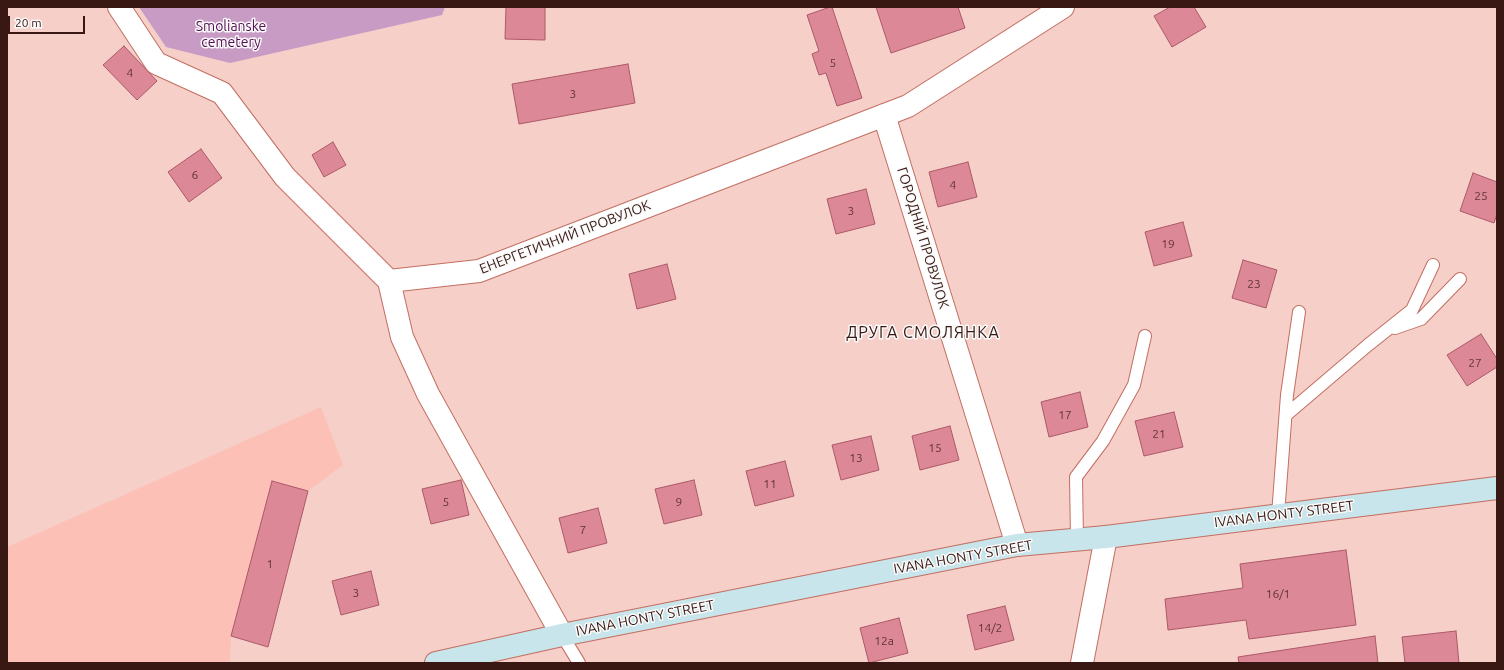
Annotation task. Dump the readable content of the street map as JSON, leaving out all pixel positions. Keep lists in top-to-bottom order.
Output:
{
  "streets": {
    "street": ["ЕНЕРГЕТИЧНИЙ ПРОВУЛОК", "ГОРОДНІЙ ПРОВУЛОК", "IVANA HONTY STREET"]
  },
  "crossings": [
    ["ЕНЕРГЕТИЧНИЙ ПРОВУЛОК", "ГОРОДНІЙ ПРОВУЛОК"],
    ["ГОРОДНІЙ ПРОВУЛОК", "IVANA HONTY STREET"]
  ],
  "districts": ["ДРУГА СМОЛЯНКА"],
  "parks": ["Smolianske cemetery"],
  "house_numbers": [
    "5",
    "4",
    "3",
    "6",
    "4",
    "25",
    "3",
    "19",
    "23",
    "27",
    "17",
    "21",
    "15",
    "13",
    "11",
    "5",
    "9",
    "7",
    "1",
    "3",
    "16/1",
    "14/2",
    "12а"
  ],
  "scale_bar": "20 m"
}
